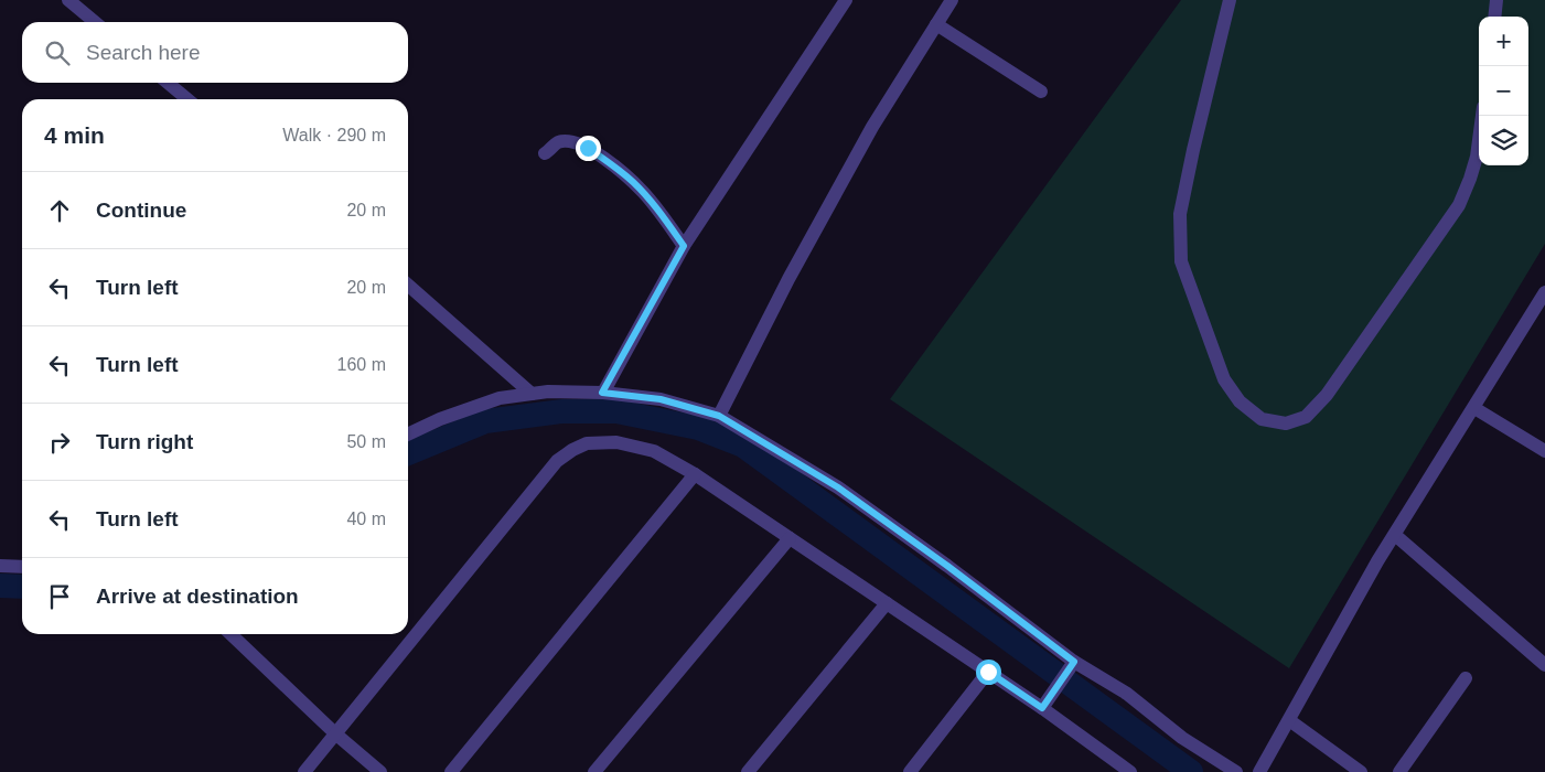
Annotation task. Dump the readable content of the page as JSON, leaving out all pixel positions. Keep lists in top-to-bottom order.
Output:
{
  "page": {
    "map_buttons": ["+", "−"],
    "search": "Search here",
    "heading": ["4 min", "Walk · 290 m"],
    "list": [
      ["Continue", "20 m"],
      ["Turn left", "20 m"],
      ["Turn left", "160 m"],
      ["Turn right", "50 m"],
      ["Turn left", "40 m"],
      "Arrive at destination"
    ]
  }
}
